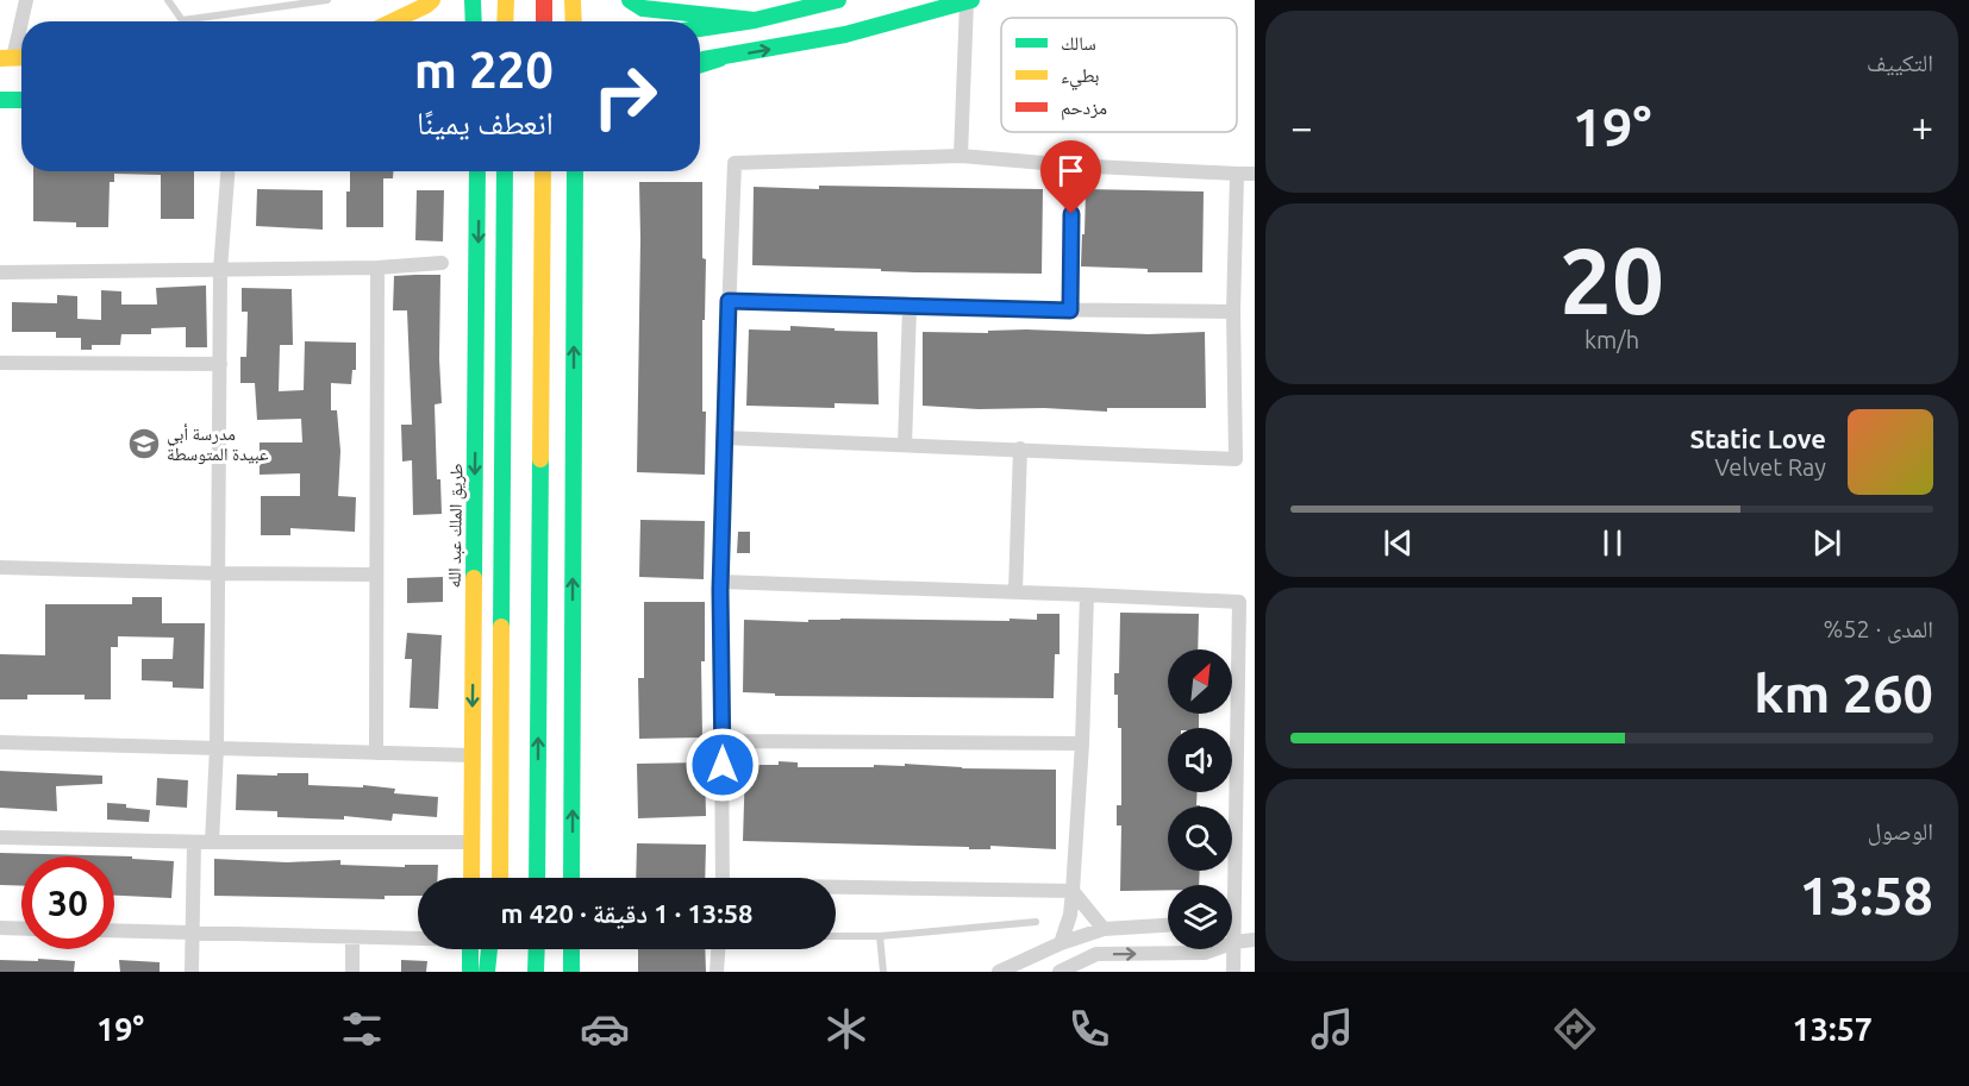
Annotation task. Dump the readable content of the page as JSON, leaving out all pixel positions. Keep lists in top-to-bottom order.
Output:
{
  "streets": {
    "main road": ["طريق الملك عبد الله"]
  },
  "places": {
    "school or university": ["مدرسة أبي عبيدة المتوسطة"]
  },
  "legend": ["سالك", "بطيء", "مزدحم"],
  "north": "top right",
  "page": {
    "tile": [
      "التكييف",
      ["20", "km/h"],
      ["المدى · 52%", "260 km"],
      ["الوصول", "13:58"]
    ],
    "turn": ["220 m", "انعطف يمينًا"],
    "heat": ["−", "19°", "+"],
    "song": ["Static Love", "Velvet Ray"],
    "limit": "30",
    "trip": "13:58 · 1 دقيقة · 420 m",
    "tabs": ["13:57", "19°"]
  }
}
